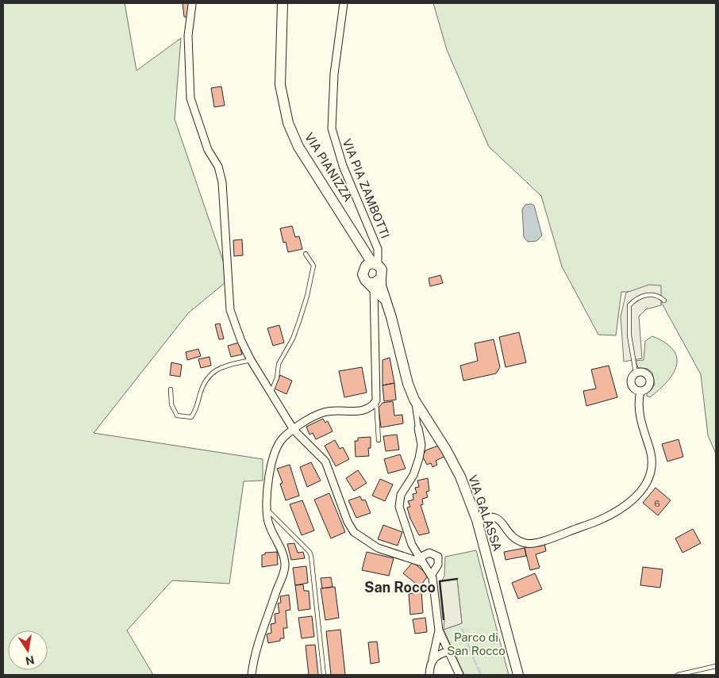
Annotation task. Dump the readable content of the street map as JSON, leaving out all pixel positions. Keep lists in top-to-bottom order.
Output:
{
  "streets": {
    "main road": ["VIA PIANIZZA", "VIA GALASSA"],
    "street": ["VIA PIA ZAMBOTTI"]
  },
  "crossings": [
    ["VIA PIANIZZA", "VIA PIA ZAMBOTTI"],
    ["VIA PIANIZZA", "VIA GALASSA"],
    ["VIA PIA ZAMBOTTI", "VIA GALASSA"]
  ],
  "districts": ["San Rocco"],
  "parks": ["Parco di San Rocco"],
  "house_numbers": ["6"],
  "north": "bottom"
}
